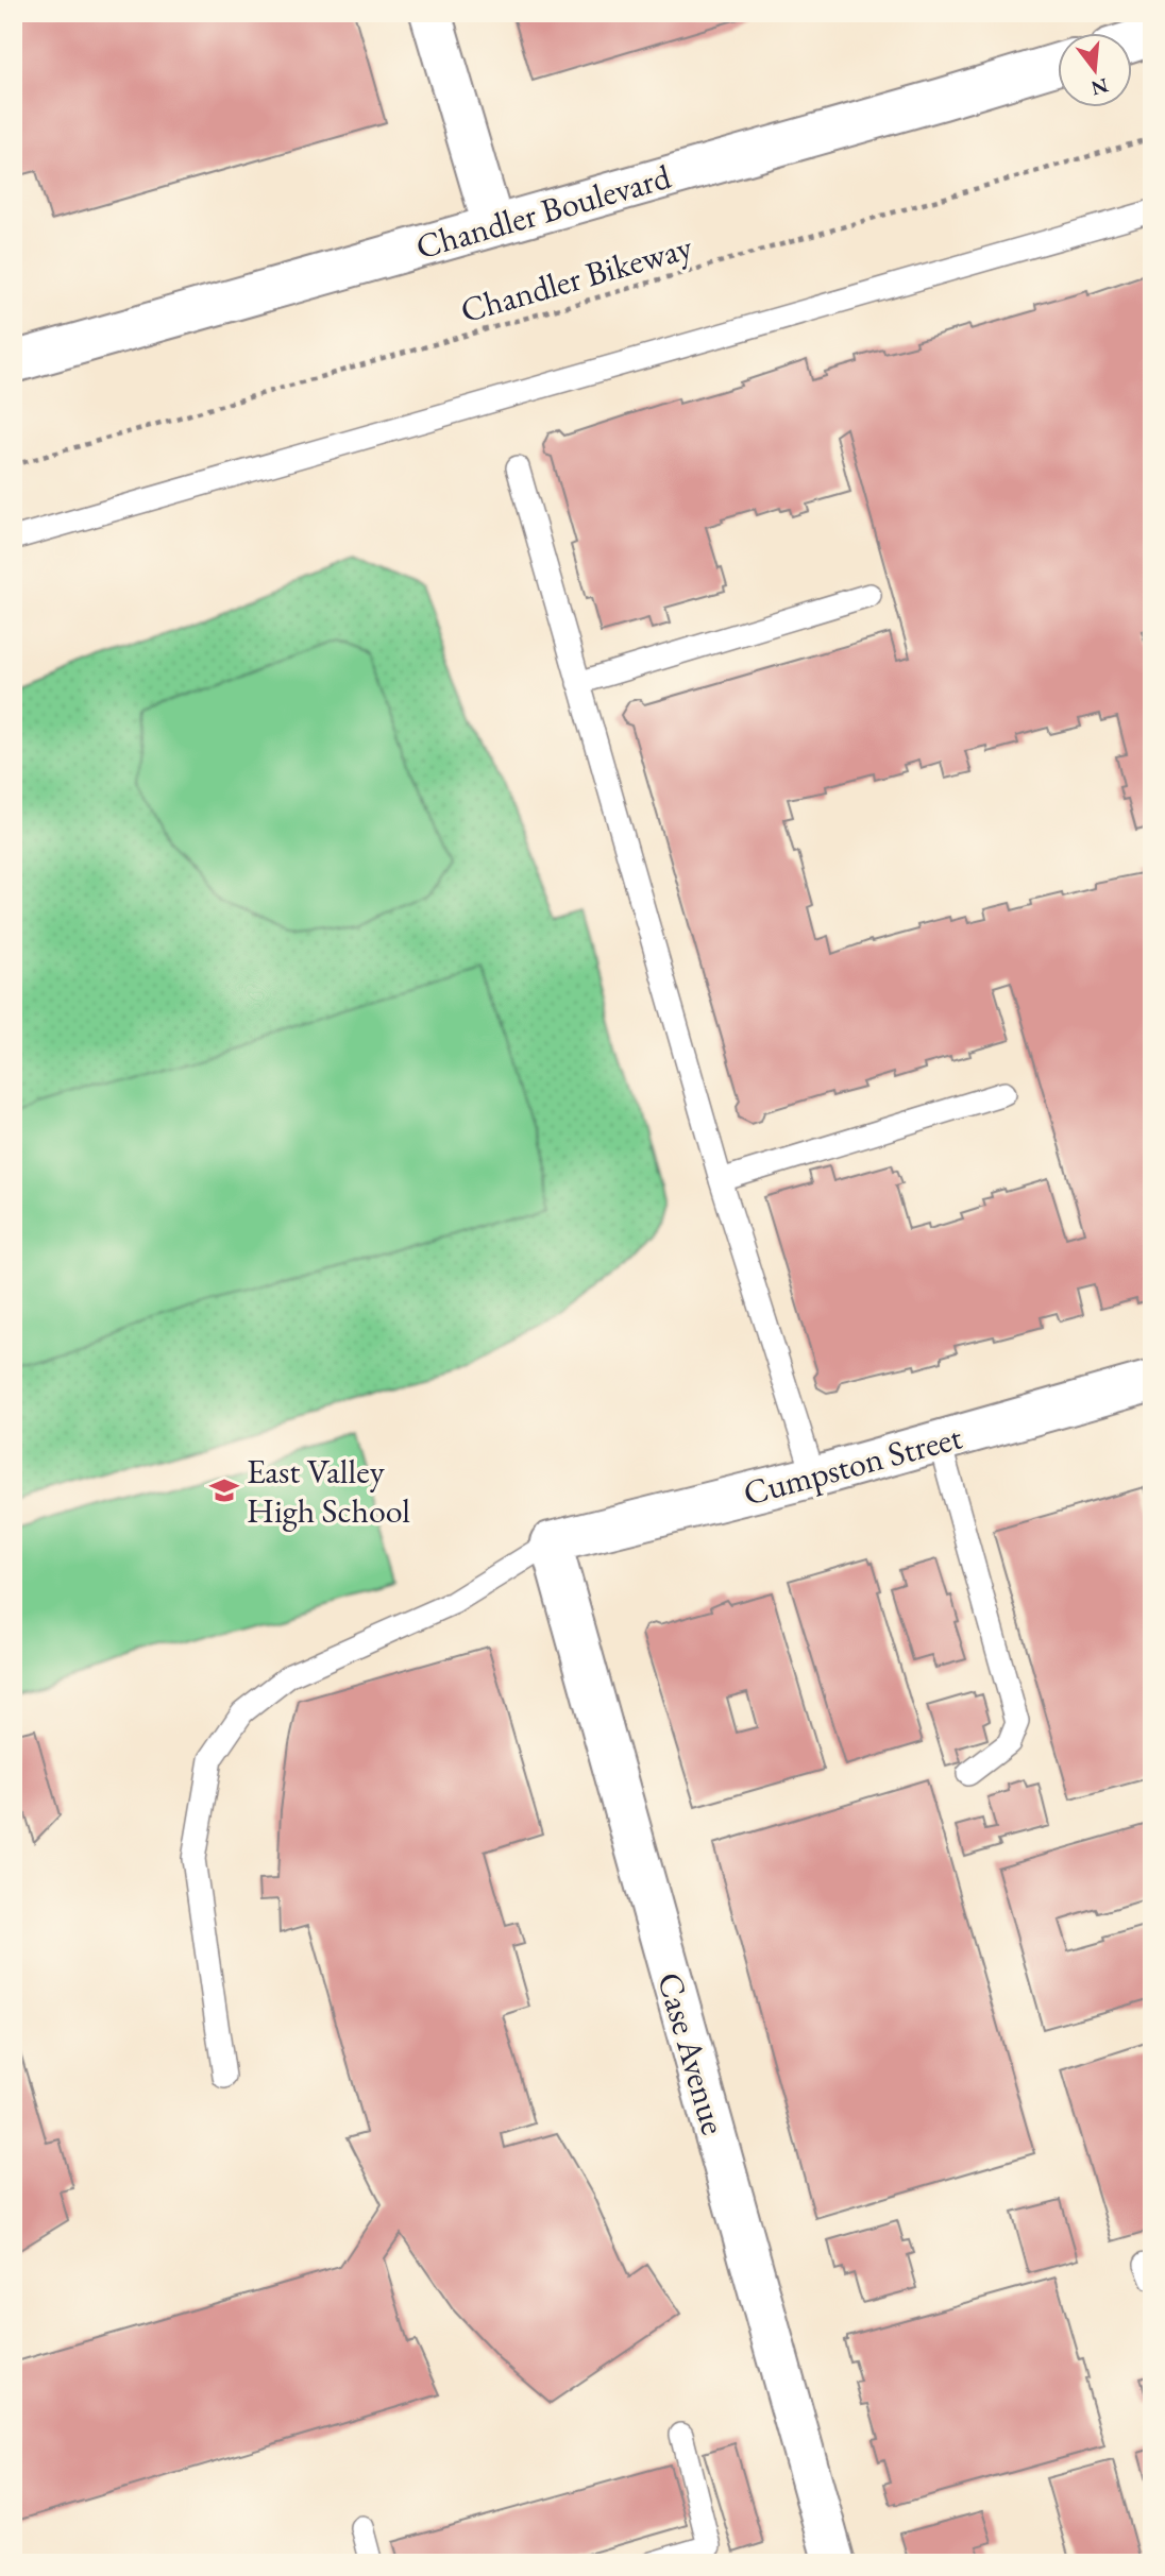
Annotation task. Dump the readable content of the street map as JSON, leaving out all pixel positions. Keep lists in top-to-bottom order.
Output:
{
  "streets": {
    "street": ["Chandler Boulevard", "Cumpston Street", "Case Avenue"],
    "path": ["Chandler Bikeway"]
  },
  "crossings": [
    ["Cumpston Street", "Case Avenue"]
  ],
  "places": {
    "school or university": ["East Valley High School"]
  },
  "north": "bottom"
}
